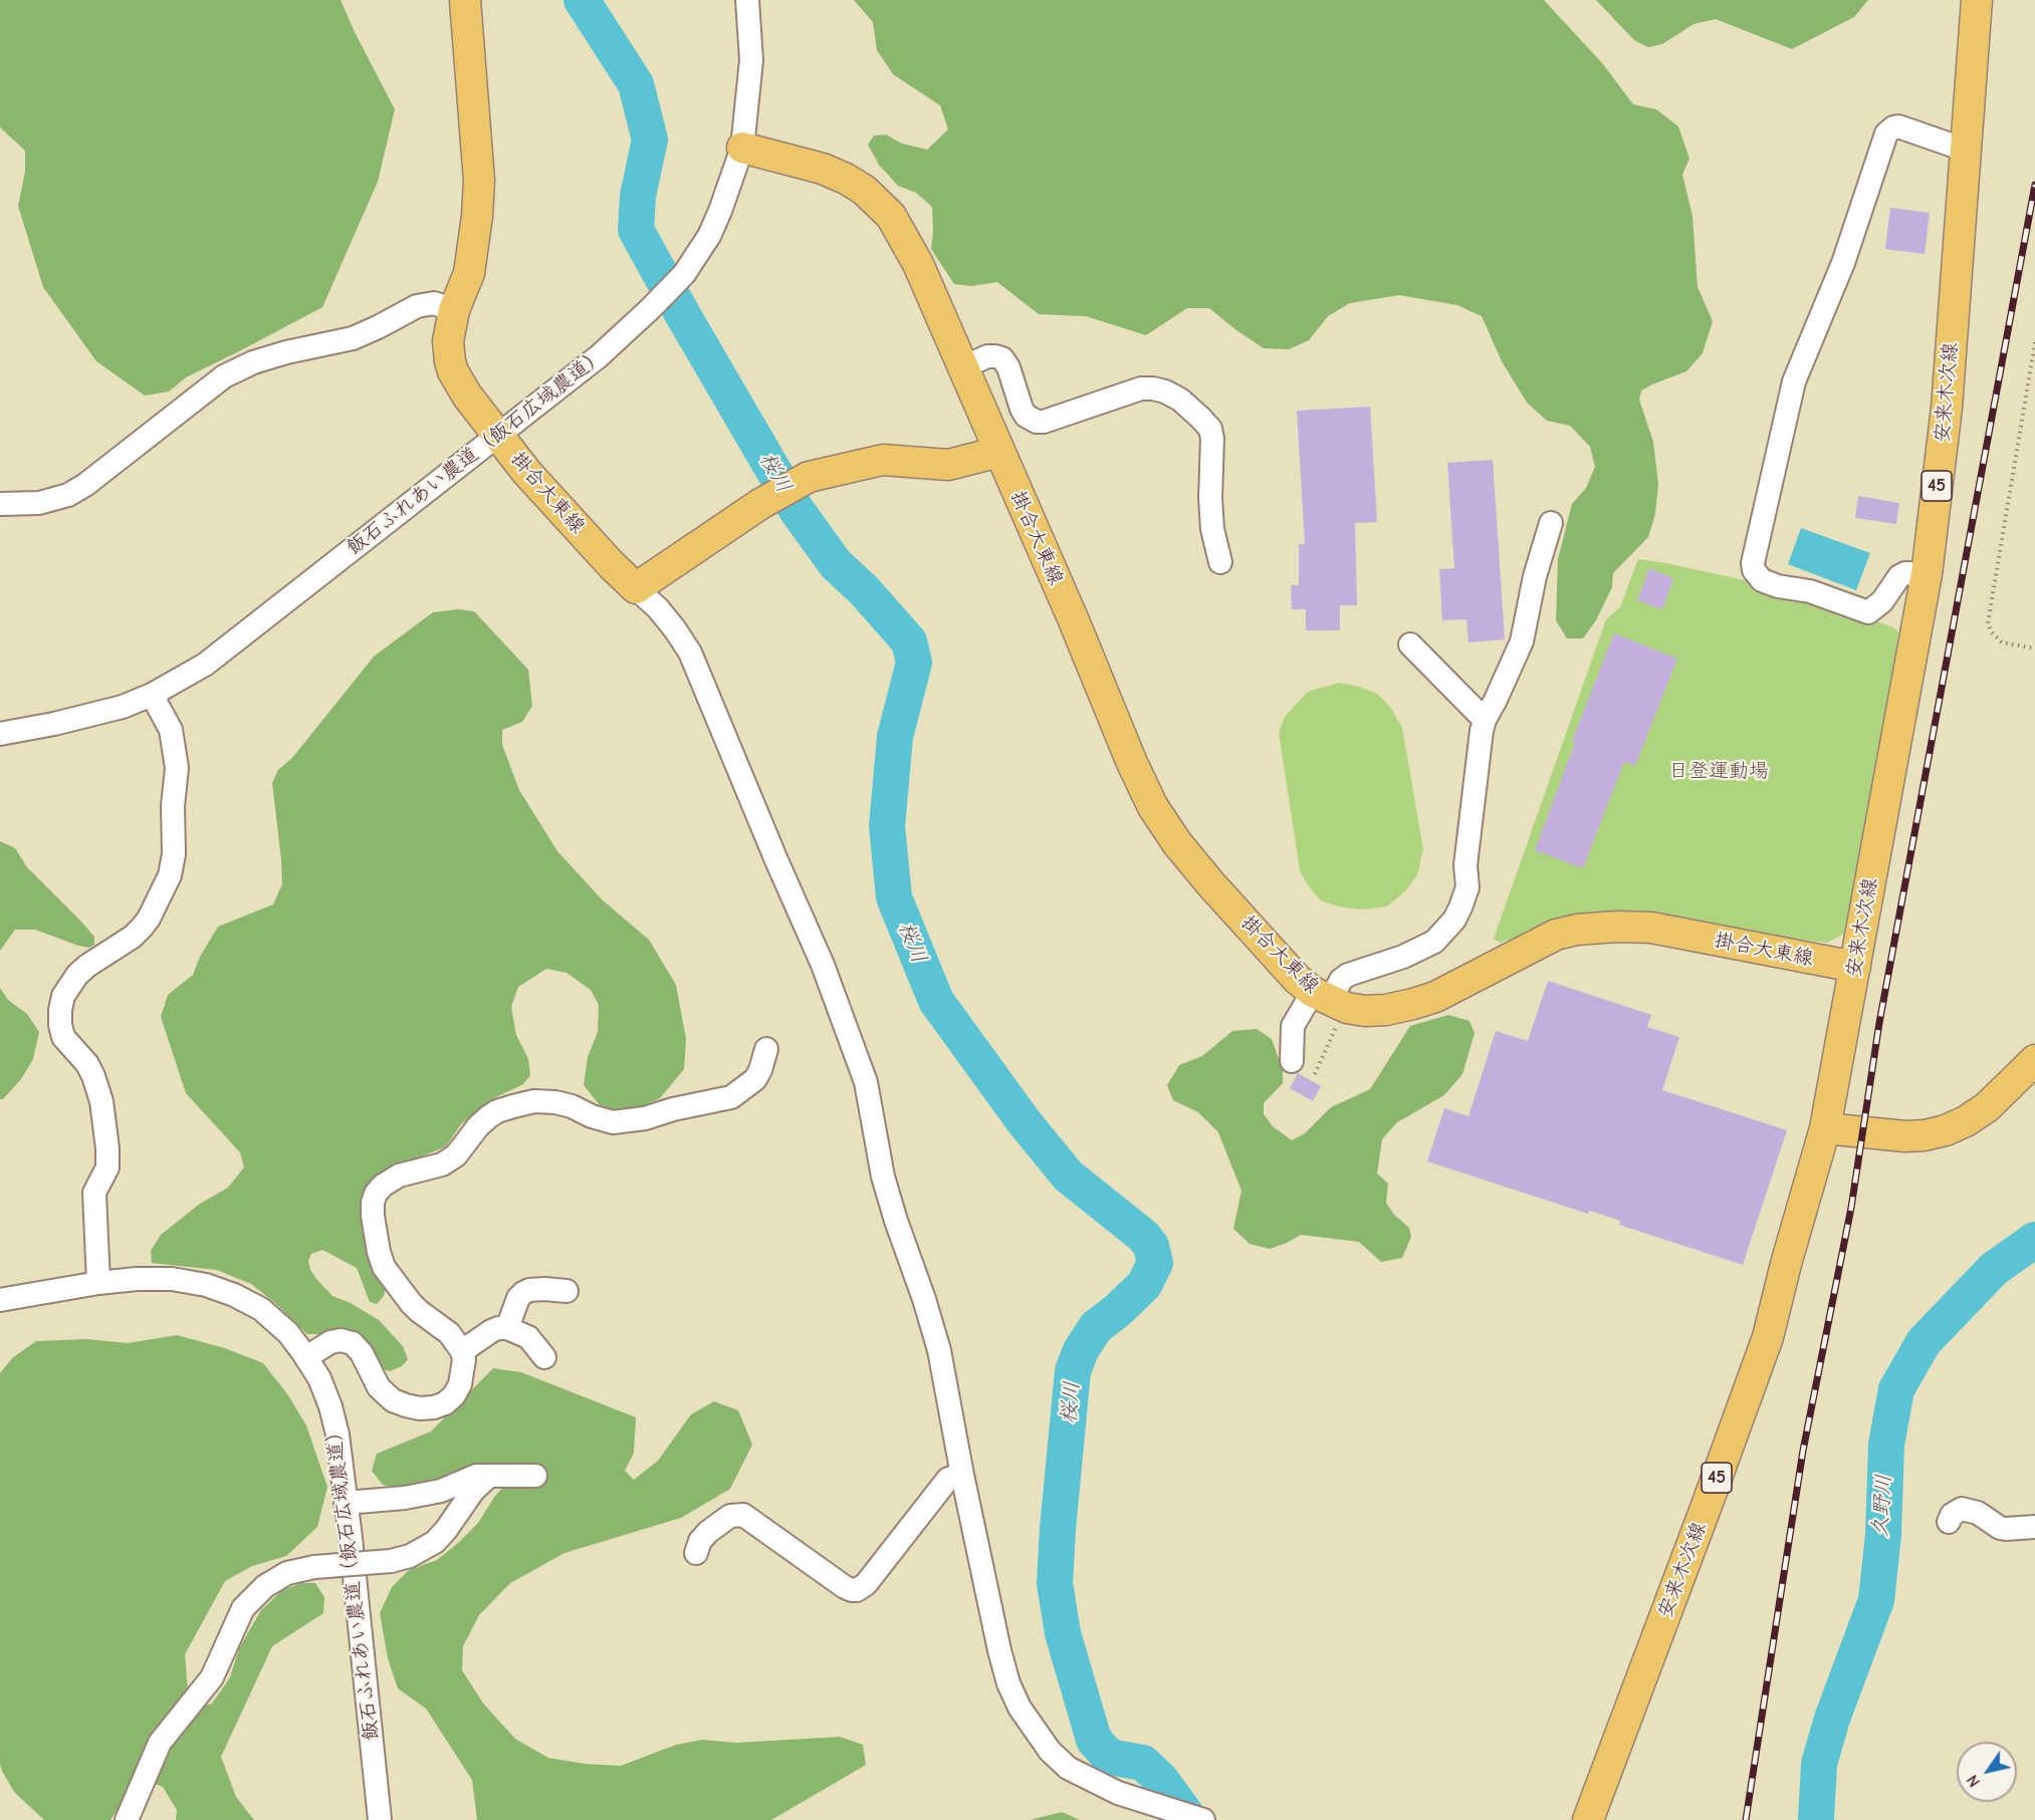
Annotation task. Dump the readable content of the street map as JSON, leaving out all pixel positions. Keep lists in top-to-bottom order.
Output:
{
  "streets": {
    "main road": ["安来木次線", "45", "掛合大東線"],
    "street": ["飯石ふれあい農道（飯石広域農道）"]
  },
  "crossings": [
    ["安来木次線", "掛合大東線"],
    ["飯石ふれあい農道（飯石広域農道）", "掛合大東線"]
  ],
  "water": ["桜川", "久野川"],
  "parks": ["日登運動場"],
  "north": "bottom left"
}
